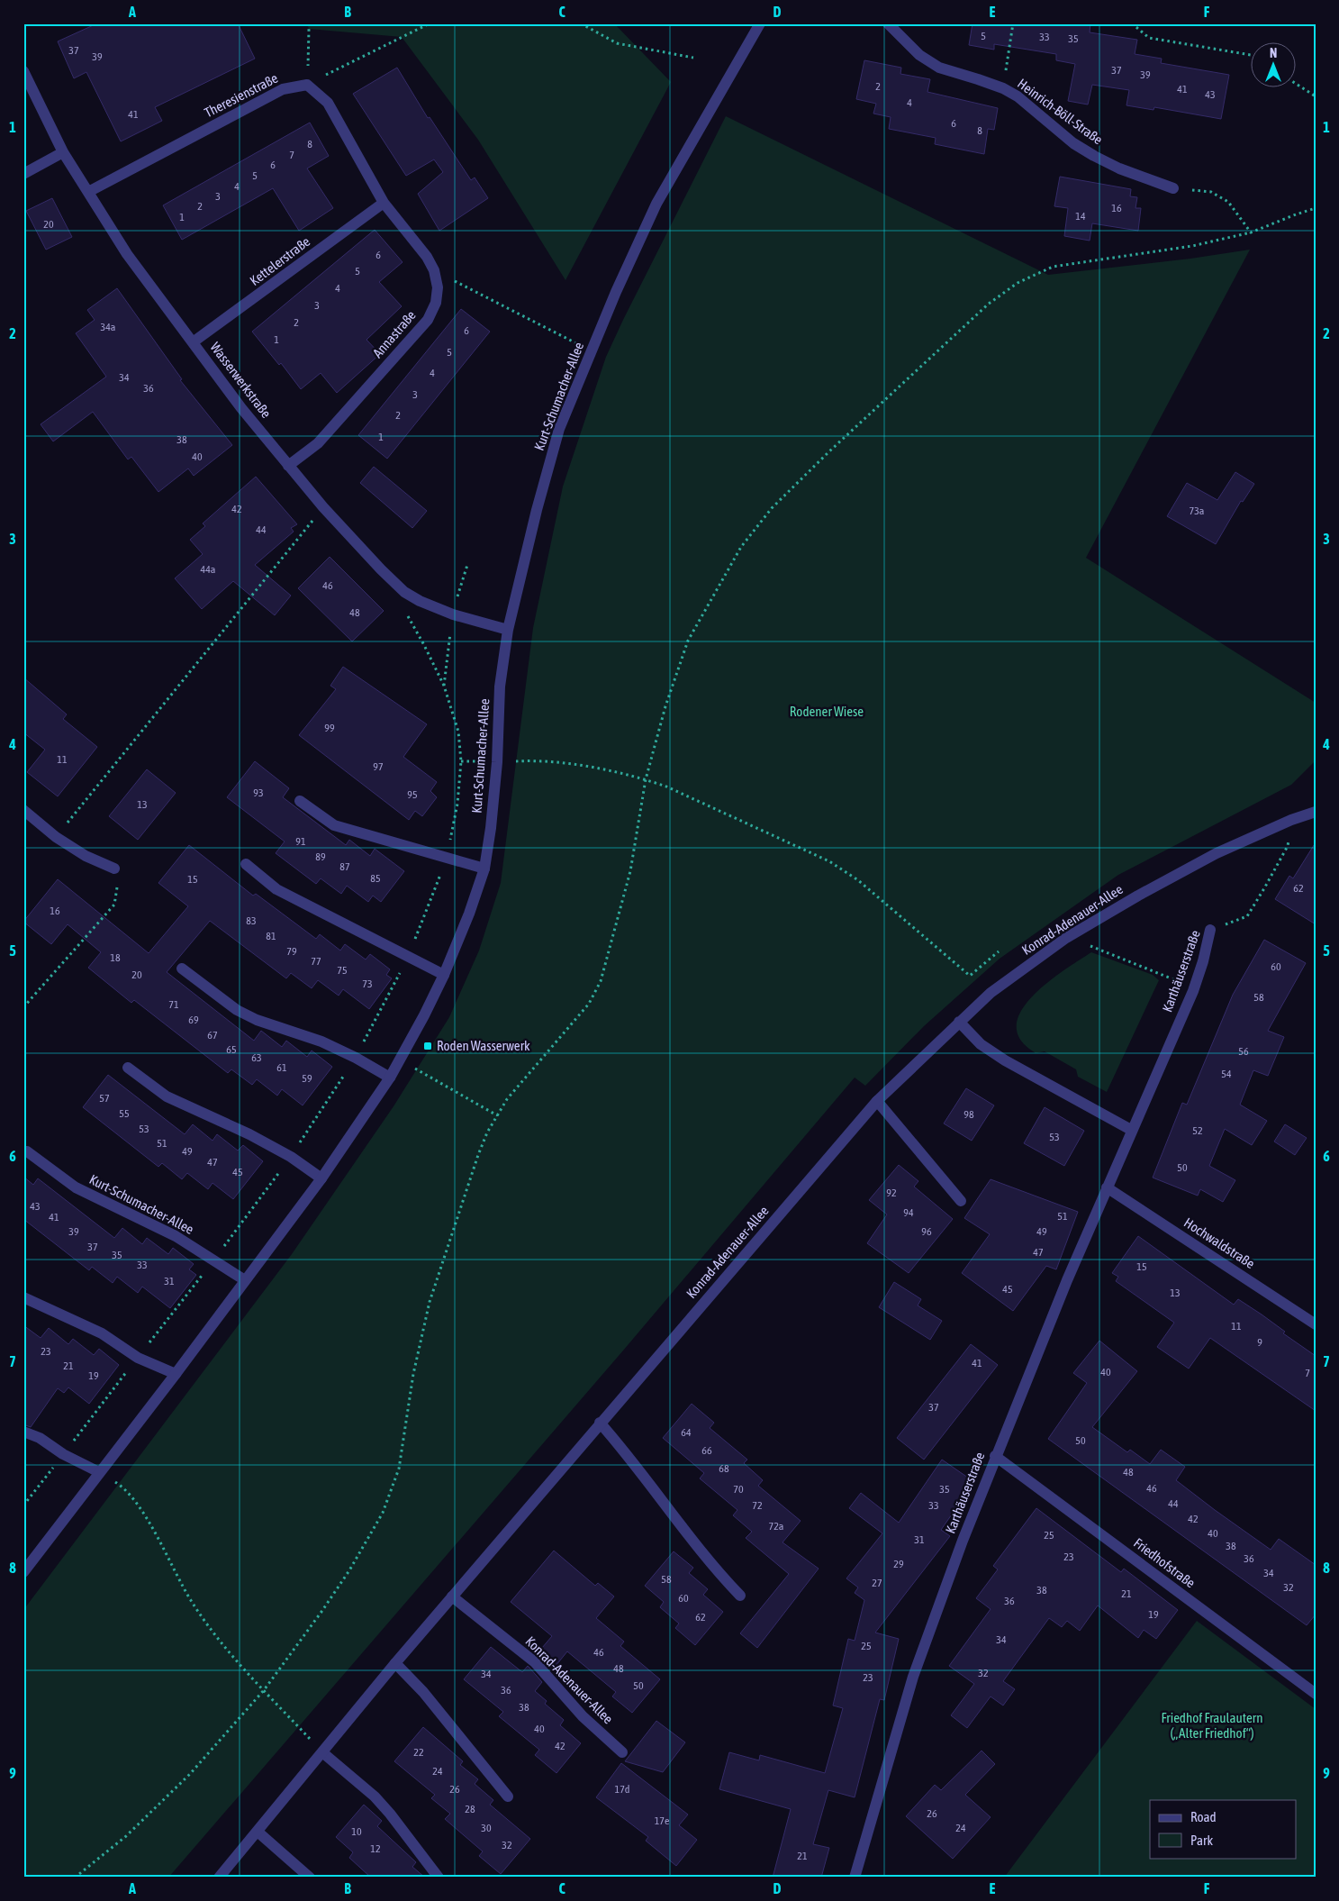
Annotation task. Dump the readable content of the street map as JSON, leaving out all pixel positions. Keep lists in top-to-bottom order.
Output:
{
  "streets": {
    "street": [
      "Theresienstraße",
      "Heinrich-Böll-Straße",
      "Kettelerstraße",
      "Annastraße",
      "Wasserwerkstraße",
      "Kurt-Schumacher-Allee",
      "Konrad-Adenauer-Allee",
      "Karthäuserstraße",
      "Hochwaldstraße",
      "Friedhofstraße"
    ]
  },
  "crossings": [
    ["Theresienstraße", "Wasserwerkstraße"],
    ["Kettelerstraße", "Annastraße"],
    ["Kettelerstraße", "Wasserwerkstraße"],
    ["Annastraße", "Wasserwerkstraße"],
    ["Wasserwerkstraße", "Kurt-Schumacher-Allee"],
    ["Konrad-Adenauer-Allee", "Karthäuserstraße"],
    ["Karthäuserstraße", "Hochwaldstraße"],
    ["Karthäuserstraße", "Friedhofstraße"]
  ],
  "parks": ["Rodener Wiese", "Friedhof Fraulautern („Alter Friedhof“)"],
  "places": {
    "transit": ["Roden Wasserwerk"]
  },
  "house_numbers": [
    "5",
    "33",
    "35",
    "37",
    "39",
    "37",
    "39",
    "2",
    "41",
    "43",
    "4",
    "41",
    "6",
    "8",
    "8",
    "7",
    "6",
    "5",
    "4",
    "3",
    "2",
    "16",
    "14",
    "1",
    "20",
    "6",
    "5",
    "4",
    "3",
    "2",
    "34a",
    "6",
    "1",
    "5",
    "4",
    "34",
    "36",
    "3",
    "2",
    "1",
    "38",
    "40",
    "42",
    "73a",
    "44",
    "44a",
    "46",
    "48",
    "99",
    "11",
    "97",
    "93",
    "95",
    "13",
    "91",
    "89",
    "87",
    "85",
    "15",
    "62",
    "16",
    "83",
    "81",
    "79",
    "18",
    "77",
    "60",
    "75",
    "20",
    "73",
    "58",
    "71",
    "69",
    "67",
    "65",
    "56",
    "63",
    "61",
    "54",
    "59",
    "57",
    "55",
    "98",
    "53",
    "52",
    "53",
    "51",
    "49",
    "47",
    "50",
    "45",
    "92",
    "43",
    "94",
    "51",
    "41",
    "39",
    "96",
    "49",
    "37",
    "47",
    "35",
    "33",
    "15",
    "31",
    "45",
    "13",
    "11",
    "9",
    "23",
    "41",
    "21",
    "40",
    "7",
    "19",
    "37",
    "64",
    "50",
    "66",
    "68",
    "48",
    "46",
    "70",
    "35",
    "44",
    "72",
    "33",
    "42",
    "72a",
    "40",
    "25",
    "31",
    "38",
    "23",
    "36",
    "29",
    "34",
    "58",
    "27",
    "32",
    "38",
    "21",
    "60",
    "36",
    "19",
    "62",
    "34",
    "25",
    "46",
    "48",
    "32",
    "34",
    "23",
    "50",
    "36",
    "38",
    "40",
    "42",
    "22",
    "24",
    "26",
    "17d",
    "28",
    "26",
    "17e",
    "30",
    "24",
    "10",
    "32",
    "12",
    "21"
  ],
  "legend": ["Road", "Park"],
  "north": "top",
  "grid": {
    "columns": [
      "A",
      "B",
      "C",
      "D",
      "E",
      "F"
    ],
    "rows": [
      "1",
      "2",
      "3",
      "4",
      "5",
      "6",
      "7",
      "8",
      "9"
    ]
  }
}
